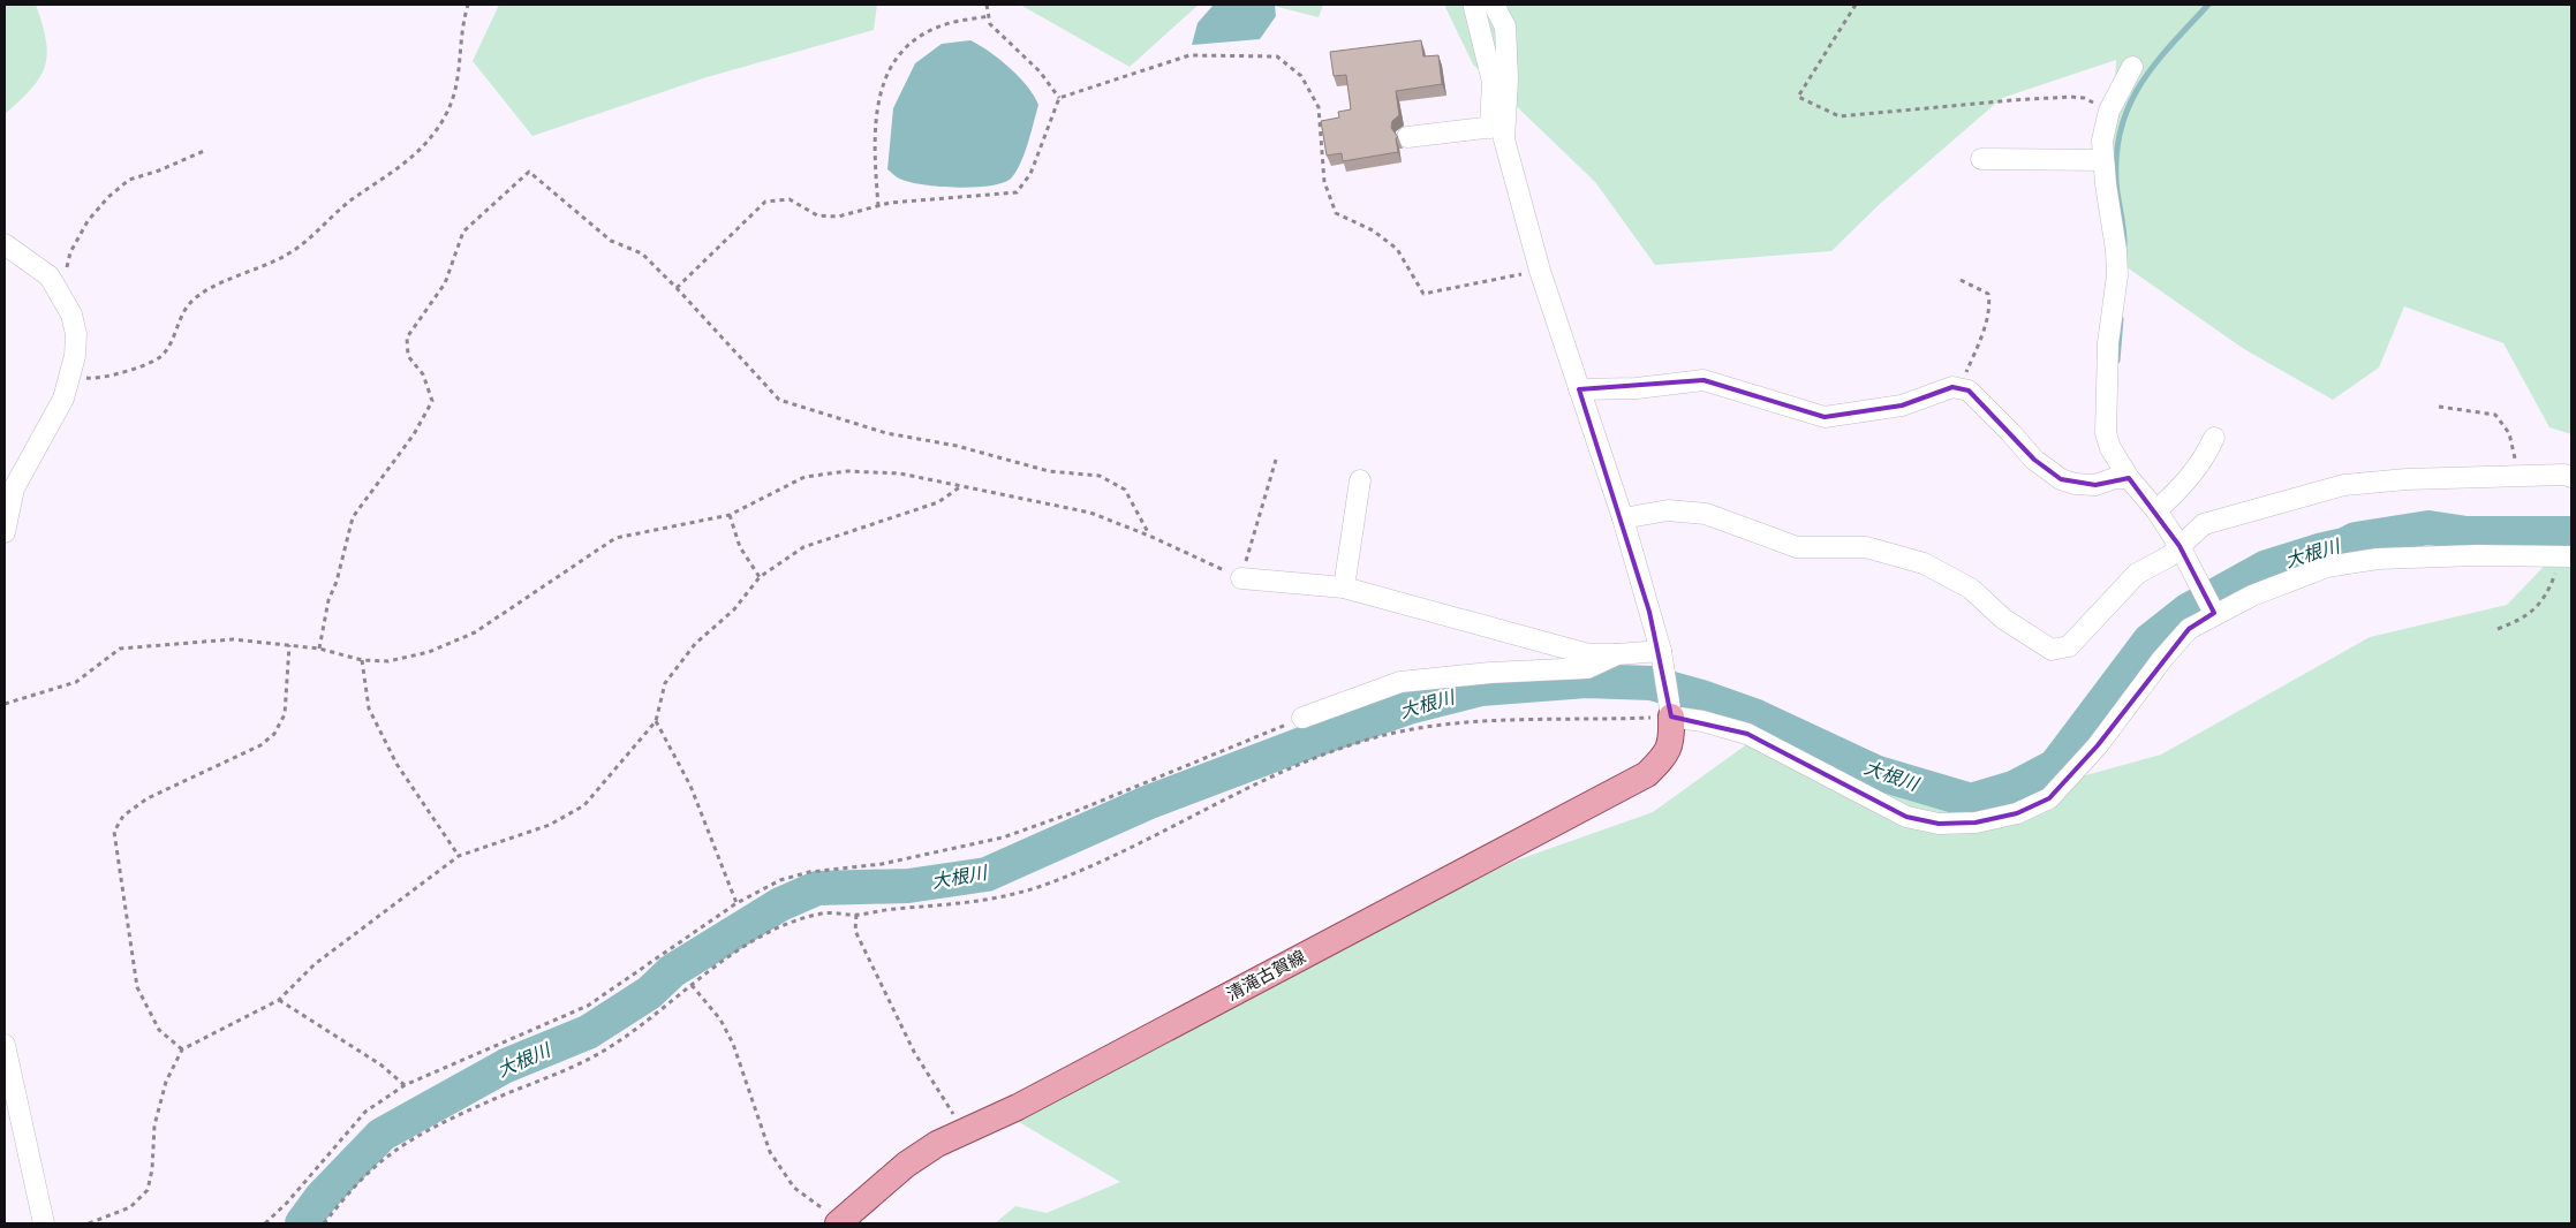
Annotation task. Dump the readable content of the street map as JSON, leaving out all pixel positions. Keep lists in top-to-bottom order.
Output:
{
  "streets": {
    "main road": ["清滝古賀線"]
  },
  "water": ["大根川"]
}
